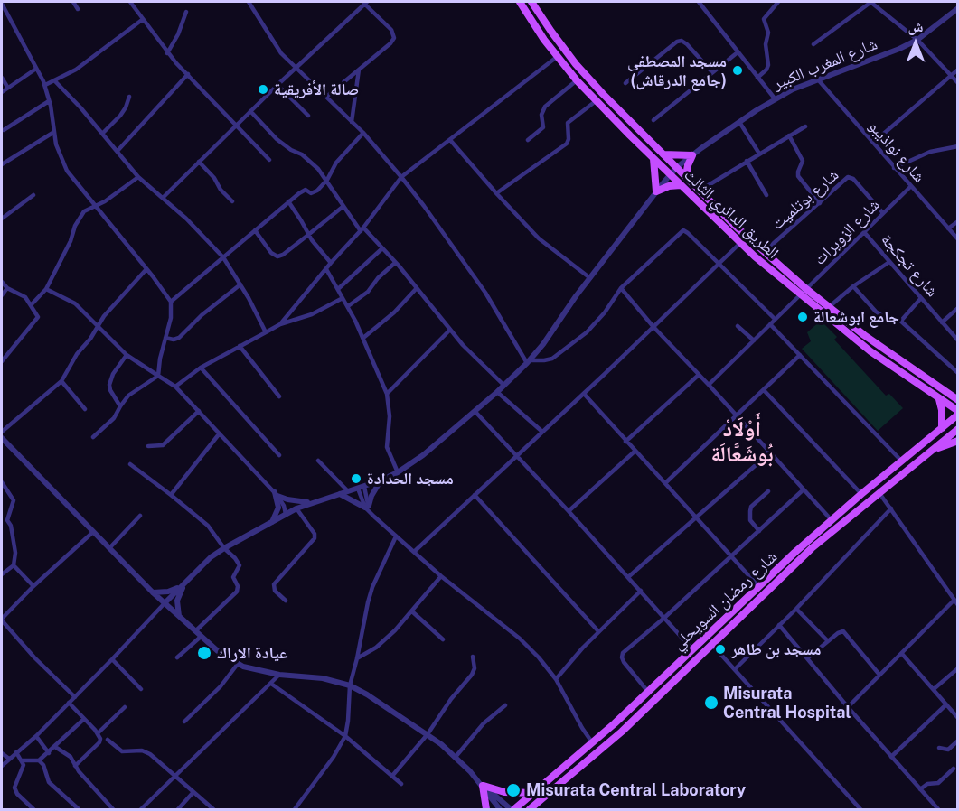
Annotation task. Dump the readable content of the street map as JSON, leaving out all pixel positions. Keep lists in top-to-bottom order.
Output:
{
  "streets": {
    "main road": ["الطريق الدائري الثالث", "شارع رمضان السويحلي"],
    "street": [
      "شارع المغرب الكبير",
      "شارع نواذيبو",
      "شارع بوتلميت",
      "شارع الزويرات",
      "شارع تجكجة"
    ]
  },
  "crossings": [
    ["شارع المغرب الكبير", "شارع نواذيبو"],
    ["شارع المغرب الكبير", "الطريق الدائري الثالث"],
    ["شارع نواذيبو", "شارع الزويرات"],
    ["شارع بوتلميت", "الطريق الدائري الثالث"],
    ["شارع بوتلميت", "شارع الزويرات"],
    ["الطريق الدائري الثالث", "شارع الزويرات"],
    ["الطريق الدائري الثالث", "شارع رمضان السويحلي"],
    ["شارع الزويرات", "شارع تجكجة"]
  ],
  "districts": ["أَوْلَادْ بُوشَعَّالَة"],
  "places": [
    "مسجد المصطفى (جامع الدرقاش)",
    "صالة الأفريقية",
    "جامع ابوشعالة",
    "مسجد الحدادة",
    "مسجد بن طاهر",
    "عيادة الاراك",
    "Misurata Central Hospital",
    "Misurata Central Laboratory"
  ],
  "north": "top"
}
